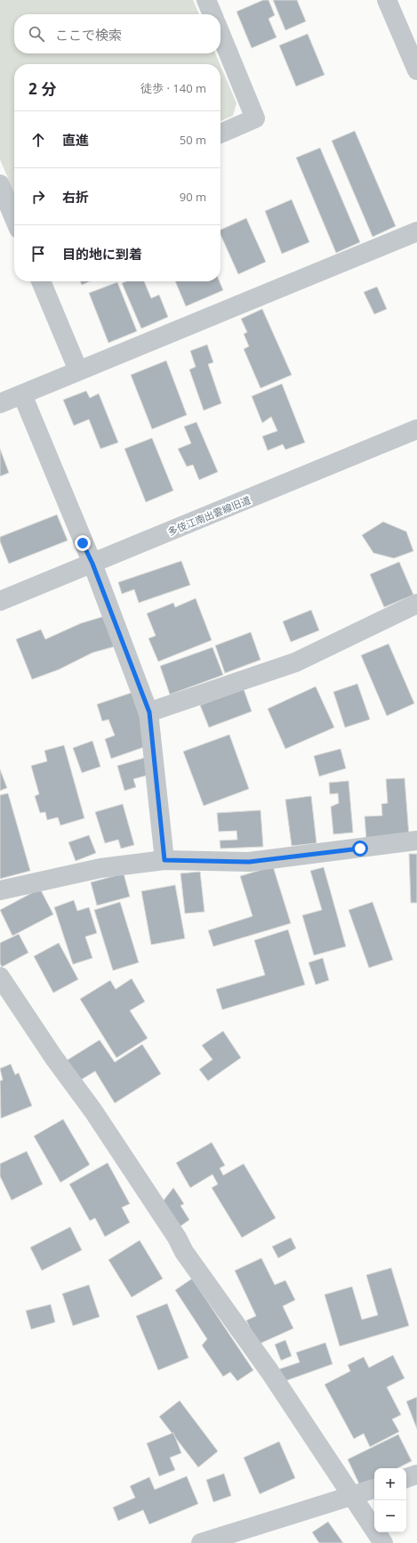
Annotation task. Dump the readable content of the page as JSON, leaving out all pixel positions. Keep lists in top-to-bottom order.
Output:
{
  "streets": {
    "street": ["多伎江南出雲線旧道"]
  },
  "page": {
    "search": "ここで検索",
    "heading": ["2 分", "徒歩 · 140 m"],
    "list": [
      ["直進", "50 m"],
      ["右折", "90 m"],
      "目的地に到着"
    ],
    "map_buttons": ["+", "−"]
  }
}
